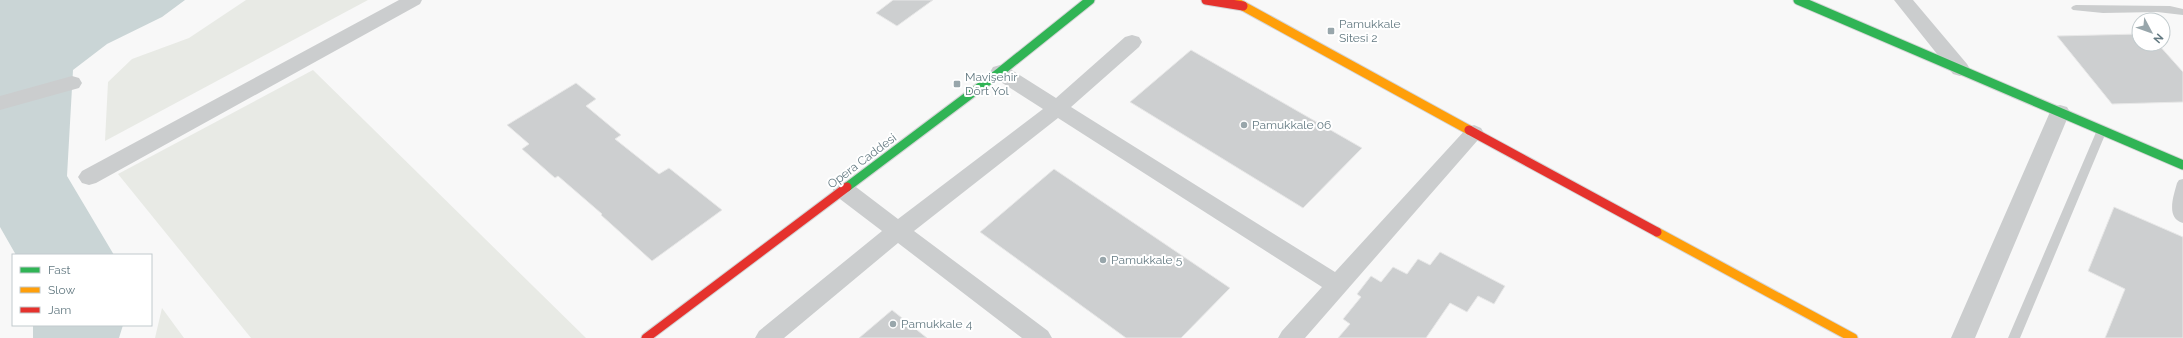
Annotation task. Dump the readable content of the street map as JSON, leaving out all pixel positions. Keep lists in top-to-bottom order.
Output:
{
  "streets": {
    "street": ["Opera Caddesi"]
  },
  "places": {
    "transit": ["Pamukkale Sitesi 2", "Mavişehir Dört Yol"],
    "other": ["Pamukkale 06", "Pamukkale 5", "Pamukkale 4"]
  },
  "legend": ["Fast", "Slow", "Jam"],
  "north": "bottom right"
}
